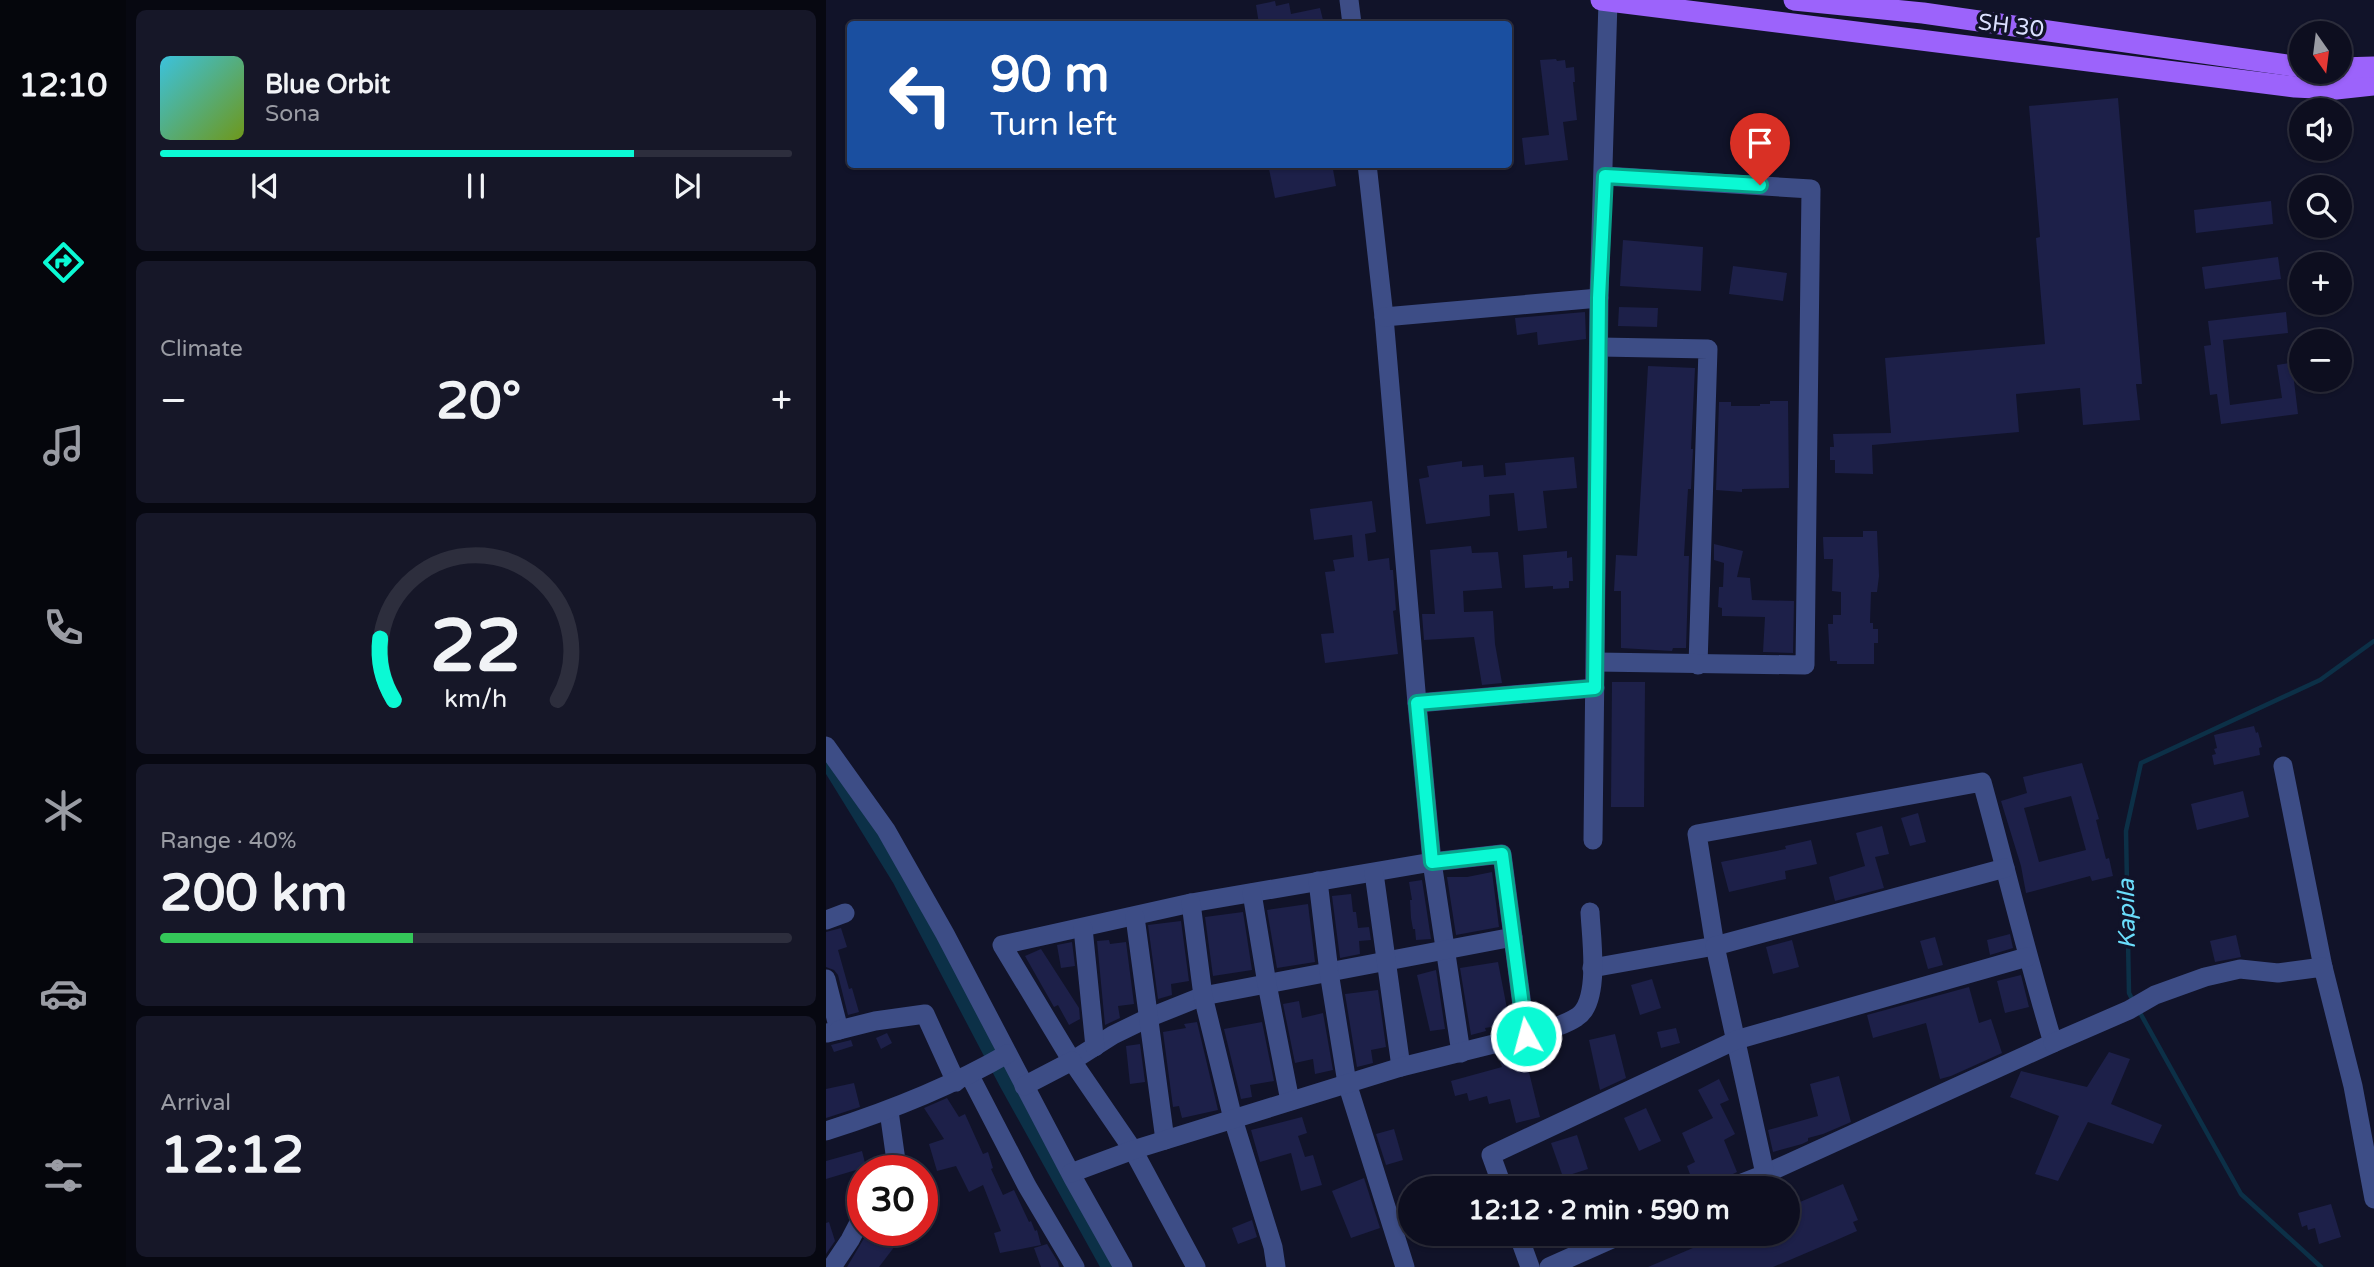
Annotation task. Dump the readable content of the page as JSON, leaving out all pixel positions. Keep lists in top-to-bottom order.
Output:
{
  "streets": {
    "main road": ["SH 30"]
  },
  "water": ["Kapila"],
  "north": "bottom",
  "page": {
    "tabs": "12:10",
    "map_buttons": ["+", "−"],
    "turn": ["90 m", "Turn left"],
    "song": ["Blue Orbit", "Sona"],
    "tile": [
      "Climate",
      ["Range · 40%", "200 km"],
      ["Arrival", "12:12"]
    ],
    "heat": ["−", "20°", "+"],
    "limit": "30",
    "trip": "12:12 · 2 min · 590 m",
    "gauge": ["22", "km/h"]
  }
}
